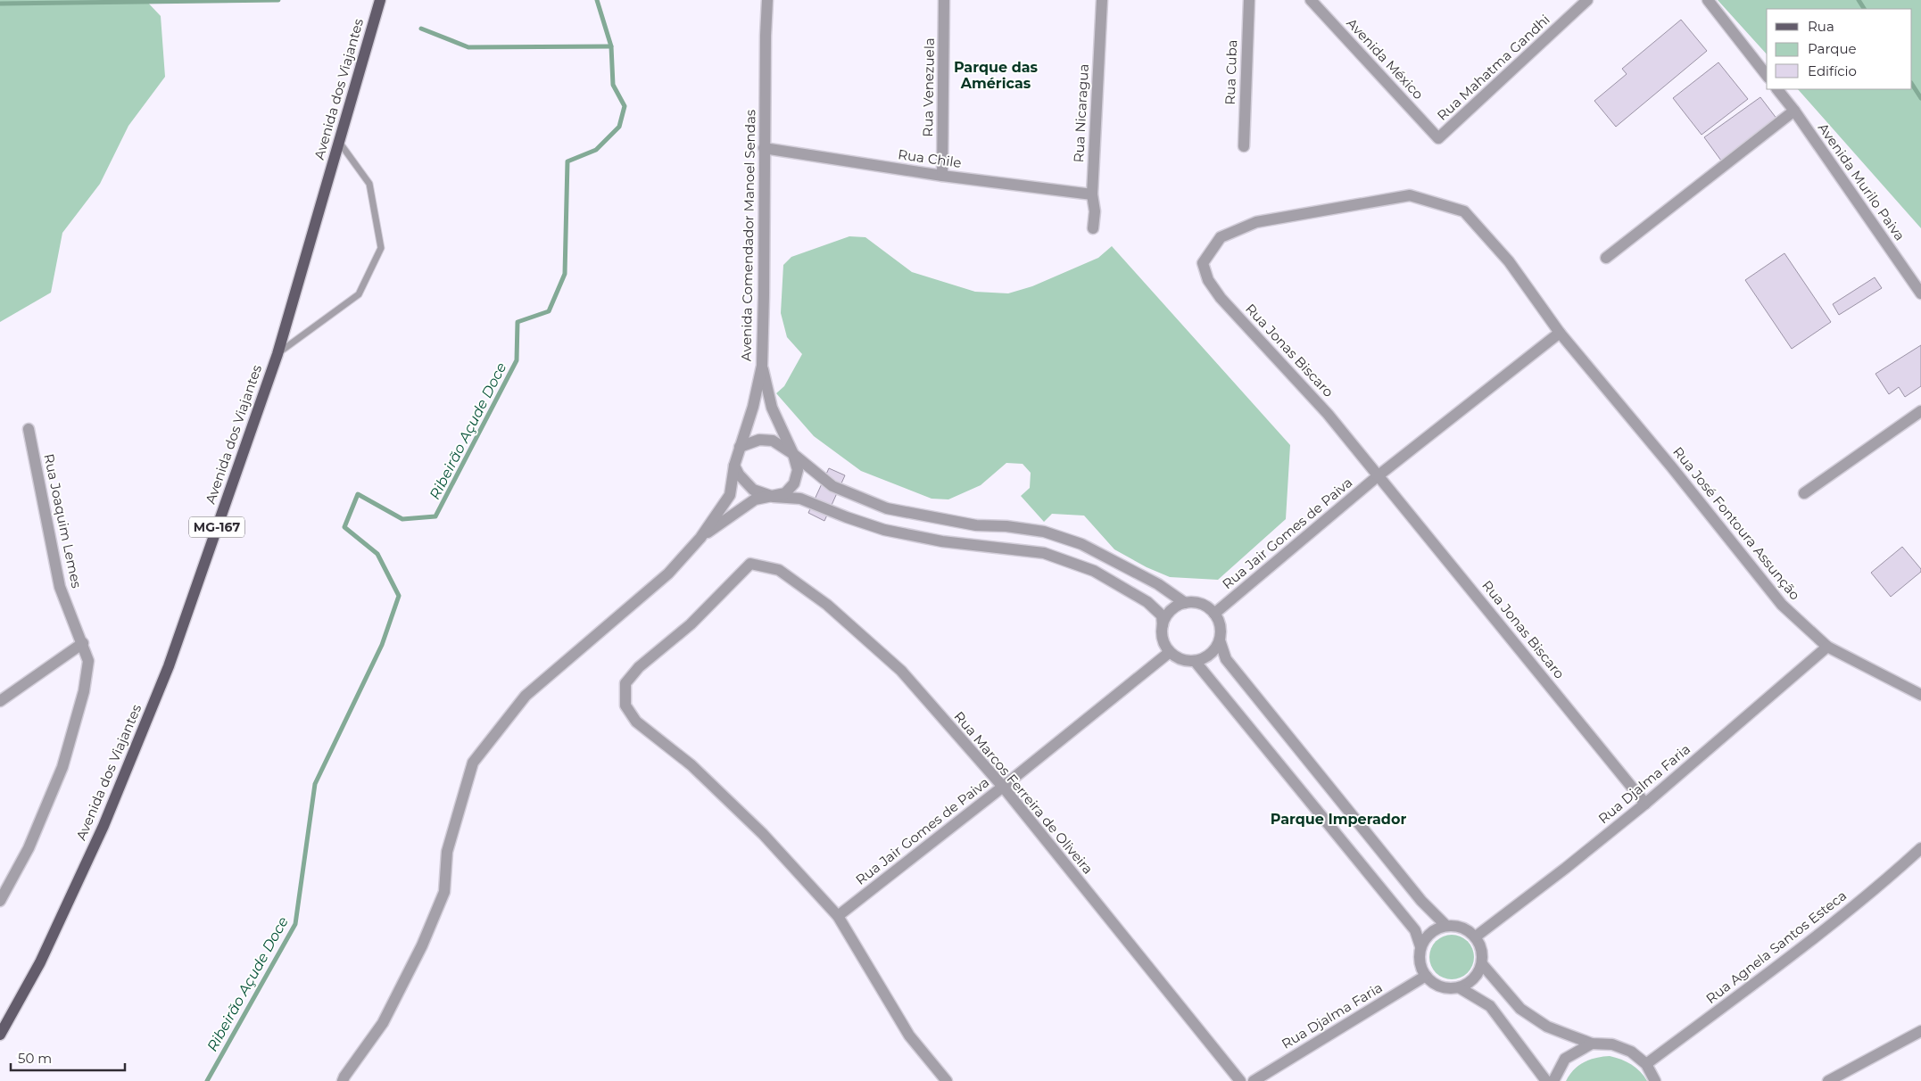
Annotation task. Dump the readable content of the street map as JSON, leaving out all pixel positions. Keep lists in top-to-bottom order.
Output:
{
  "streets": {
    "main road": ["Avenida dos Viajantes", "MG-167"],
    "street": [
      "Avenida México",
      "Rua Mahatma Gandhi",
      "Rua Cuba",
      "Rua Venezuela",
      "Rua Nicaragua",
      "Rua Chile",
      "Avenida Murilo Paiva",
      "Avenida Comendador Manoel Sendas",
      "Rua Jonas Biscaro",
      "Rua Joaquim Lemes",
      "Rua José Fontoura Assunção",
      "Rua Jair Gomes de Paiva",
      "Rua Djalma Faria",
      "Rua Marcos Ferreira de Oliveira",
      "Rua Agnela Santos Esteca"
    ]
  },
  "crossings": [
    ["Avenida México", "Rua Mahatma Gandhi"],
    ["Rua Venezuela", "Rua Chile"],
    ["Rua Nicaragua", "Rua Chile"],
    ["Rua Chile", "Avenida Comendador Manoel Sendas"],
    ["Rua Jonas Biscaro", "Rua José Fontoura Assunção"],
    ["Rua Jonas Biscaro", "Rua Jair Gomes de Paiva"],
    ["Rua Jonas Biscaro", "Rua Djalma Faria"],
    ["Rua José Fontoura Assunção", "Rua Djalma Faria"],
    ["Rua Jair Gomes de Paiva", "Rua Marcos Ferreira de Oliveira"]
  ],
  "districts": ["Parque das Américas", "Parque Imperador"],
  "water": ["Ribeirão Açude Doce"],
  "legend": ["Rua", "Parque", "Edifício"],
  "scale_bar": "50 m"
}
